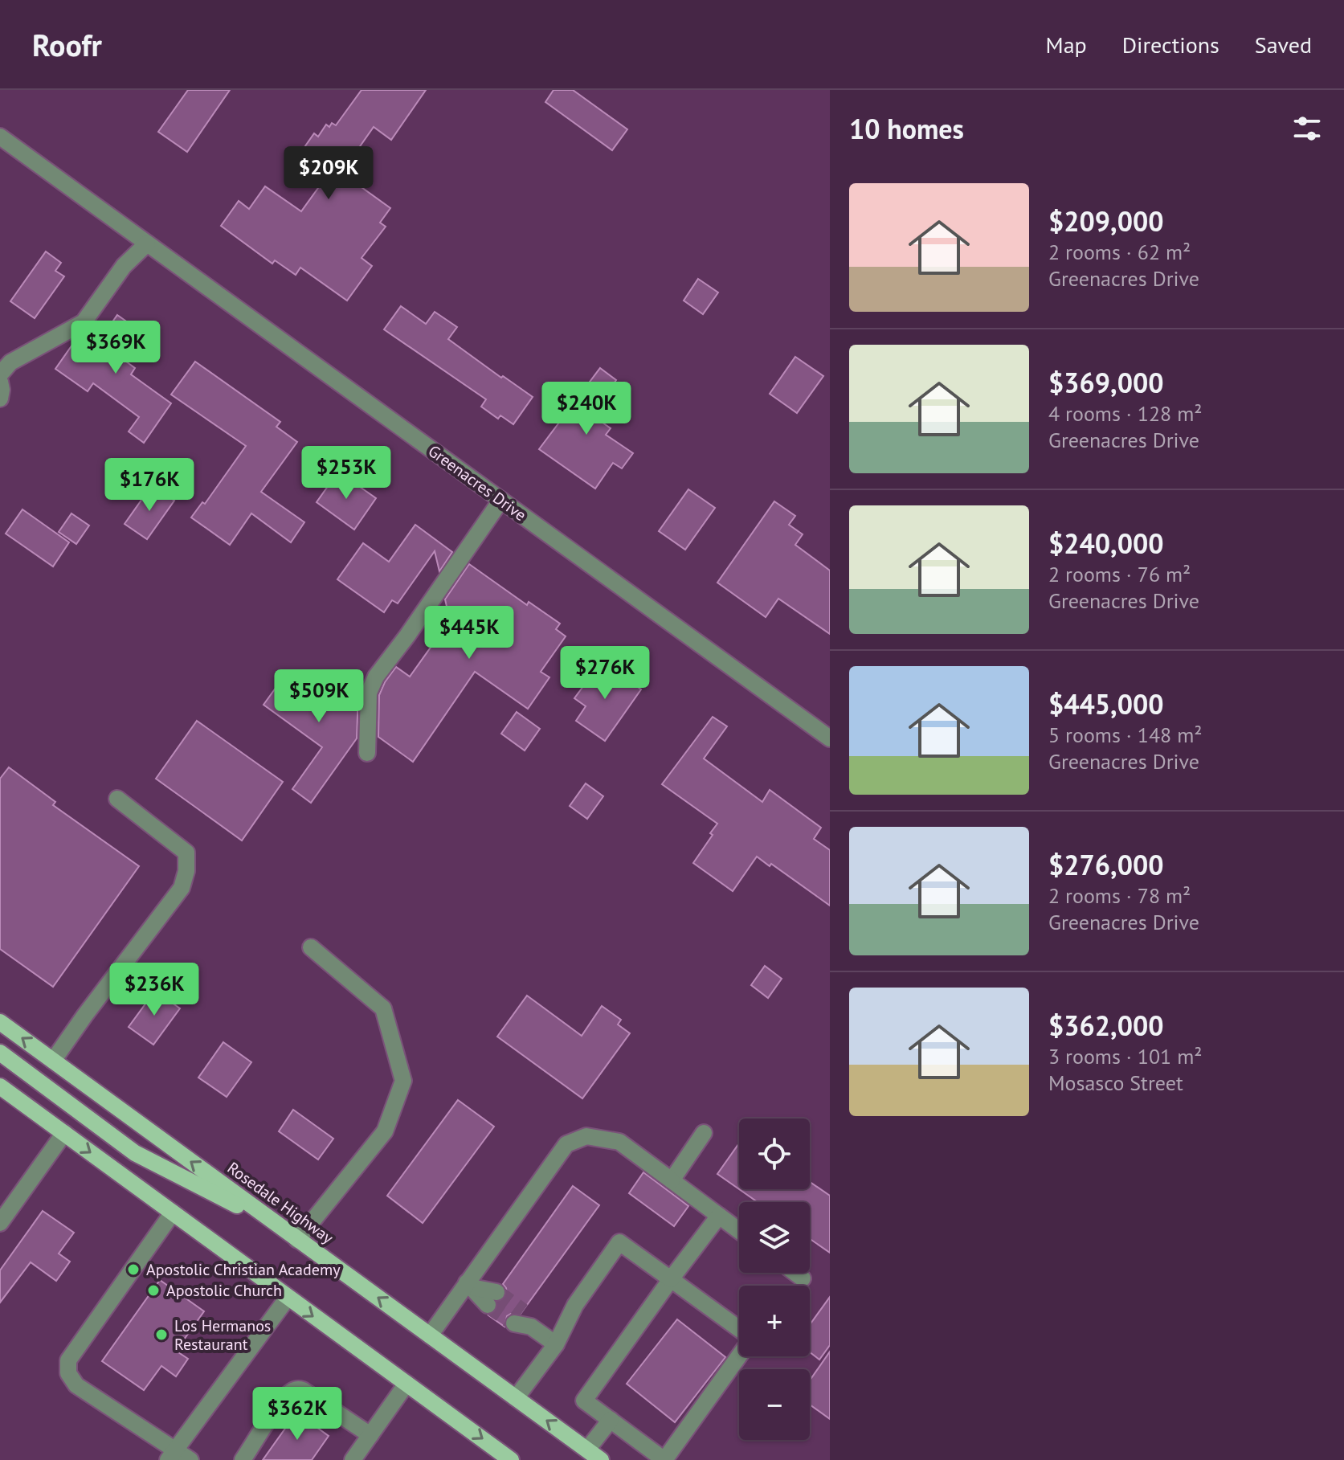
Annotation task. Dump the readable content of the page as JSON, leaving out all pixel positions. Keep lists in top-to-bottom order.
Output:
{
  "streets": {
    "main road": ["Rosedale Highway"],
    "street": ["Greenacres Drive"]
  },
  "places": ["Apostolic Christian Academy", "Apostolic Church", "Los Hermanos Restaurant"],
  "page": {
    "header": "Roofr",
    "nav": ["Map", "Directions", "Saved"],
    "heading": "10 homes",
    "price": [
      "$209K",
      "$369K",
      "$240K",
      "$253K",
      "$176K",
      "$445K",
      "$276K",
      "$509K",
      "$236K",
      "$362K"
    ],
    "list": [
      {
        "name": "$209,000",
        "note": "2 rooms · 62 m² · Greenacres Drive"
      },
      {
        "name": "$369,000",
        "note": "4 rooms · 128 m² · Greenacres Drive"
      },
      {
        "name": "$240,000",
        "note": "2 rooms · 76 m² · Greenacres Drive"
      },
      {
        "name": "$445,000",
        "note": "5 rooms · 148 m² · Greenacres Drive"
      },
      {
        "name": "$276,000",
        "note": "2 rooms · 78 m² · Greenacres Drive"
      },
      {
        "name": "$362,000",
        "note": "3 rooms · 101 m² · Mosasco Street"
      }
    ],
    "map_buttons": ["+", "−"]
  }
}
